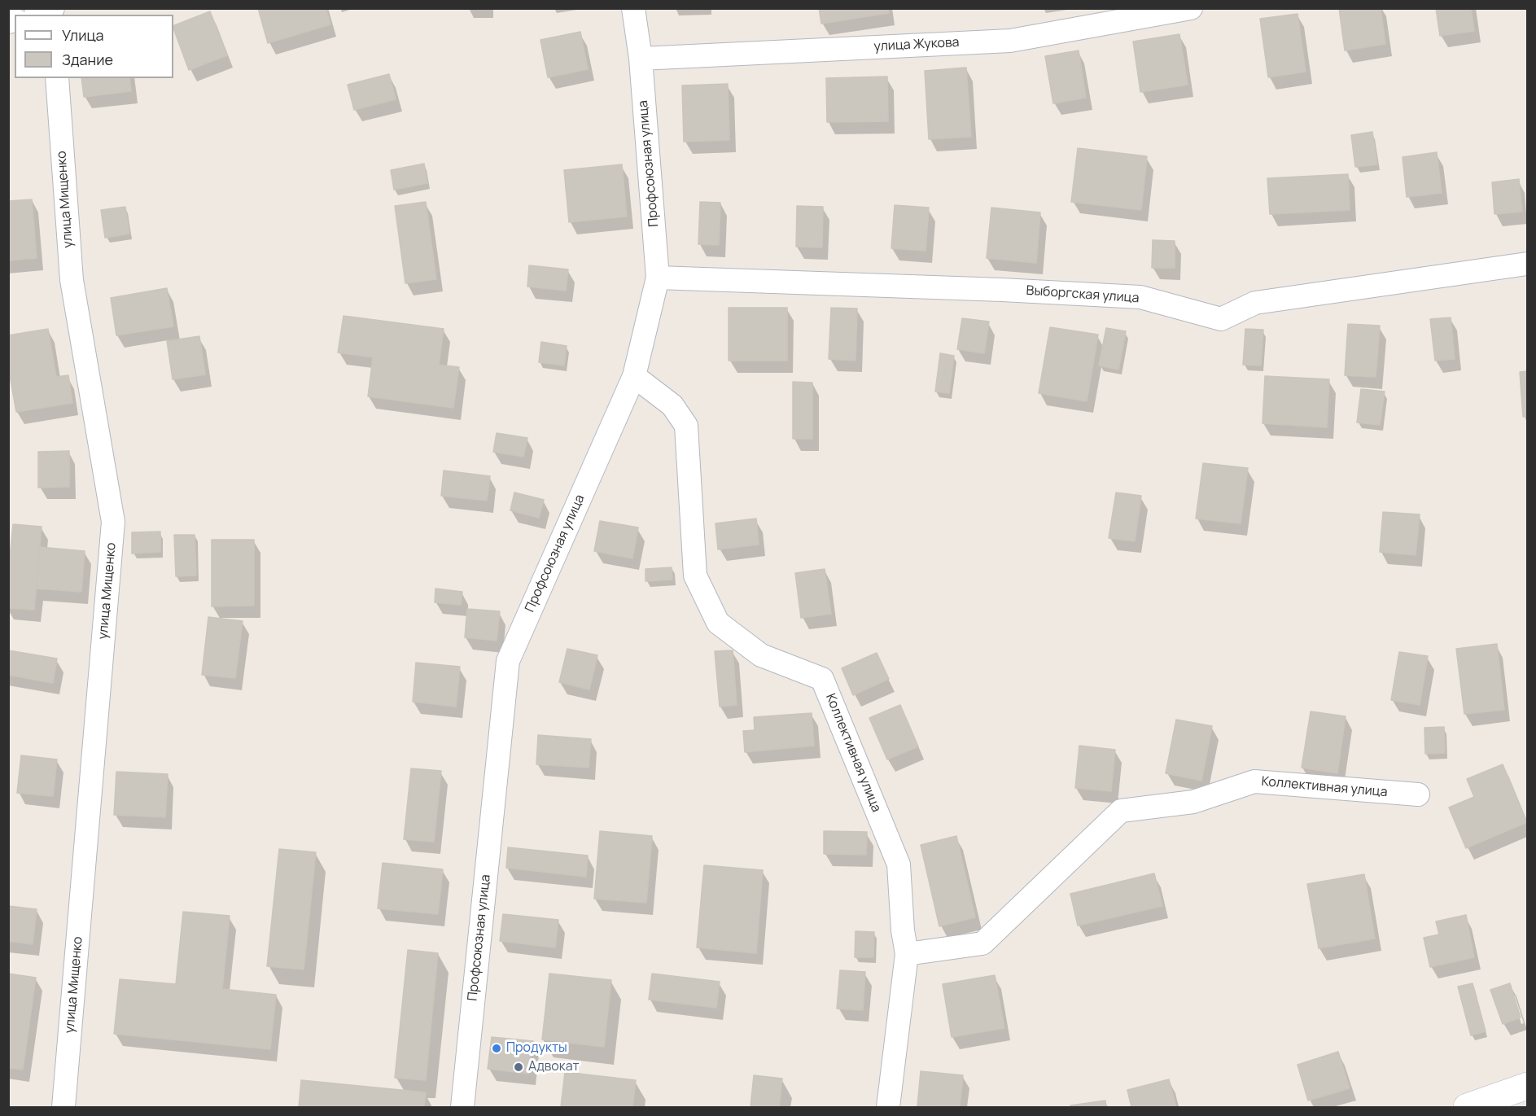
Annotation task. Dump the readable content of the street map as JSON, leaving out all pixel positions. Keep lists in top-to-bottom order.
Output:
{
  "streets": {
    "street": [
      "улица Жукова",
      "Профсоюзная улица",
      "улица Мищенко",
      "Выборгская улица",
      "Коллективная улица"
    ]
  },
  "crossings": [
    ["улица Жукова", "Профсоюзная улица"],
    ["Профсоюзная улица", "Выборгская улица"],
    ["Профсоюзная улица", "Коллективная улица"]
  ],
  "places": ["Продукты", "Адвокат"],
  "legend": ["Улица", "Здание"]
}
